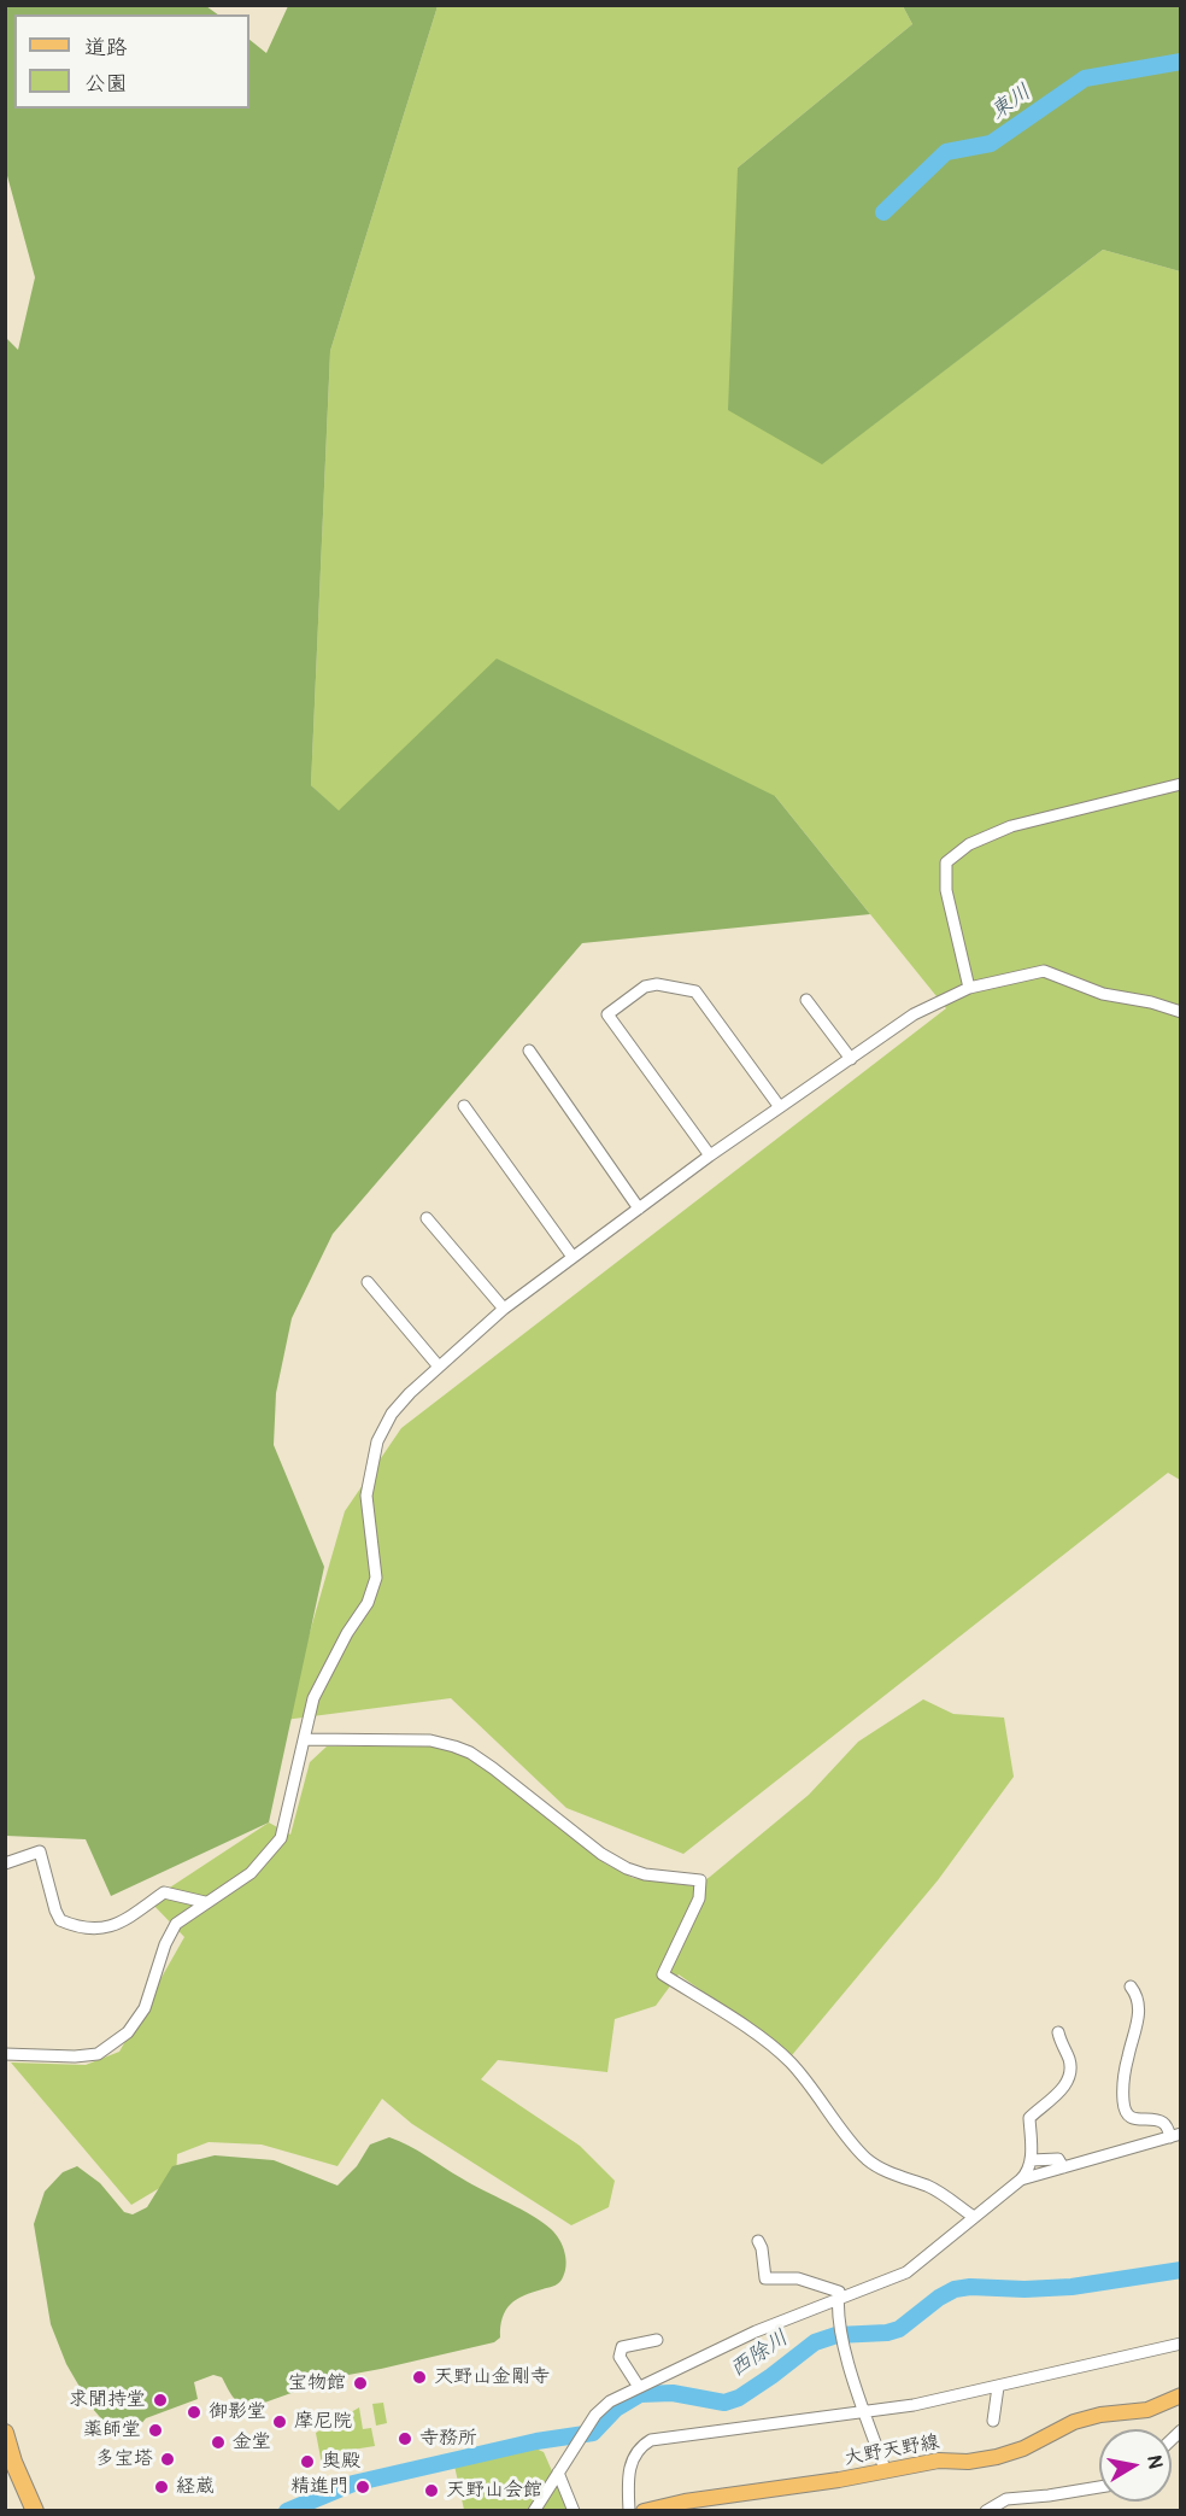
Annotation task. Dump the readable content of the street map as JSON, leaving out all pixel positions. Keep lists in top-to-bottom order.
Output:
{
  "streets": {
    "main road": ["大野天野線"]
  },
  "water": ["東川", "西除川"],
  "places": [
    "天野山金剛寺",
    "宝物館",
    "求聞持堂",
    "御影堂",
    "摩尼院",
    "薬師堂",
    "寺務所",
    "金堂",
    "多宝塔",
    "奥殿",
    "経蔵",
    "精進門",
    "天野山会館"
  ],
  "legend": ["道路", "公園"],
  "north": "right"
}
